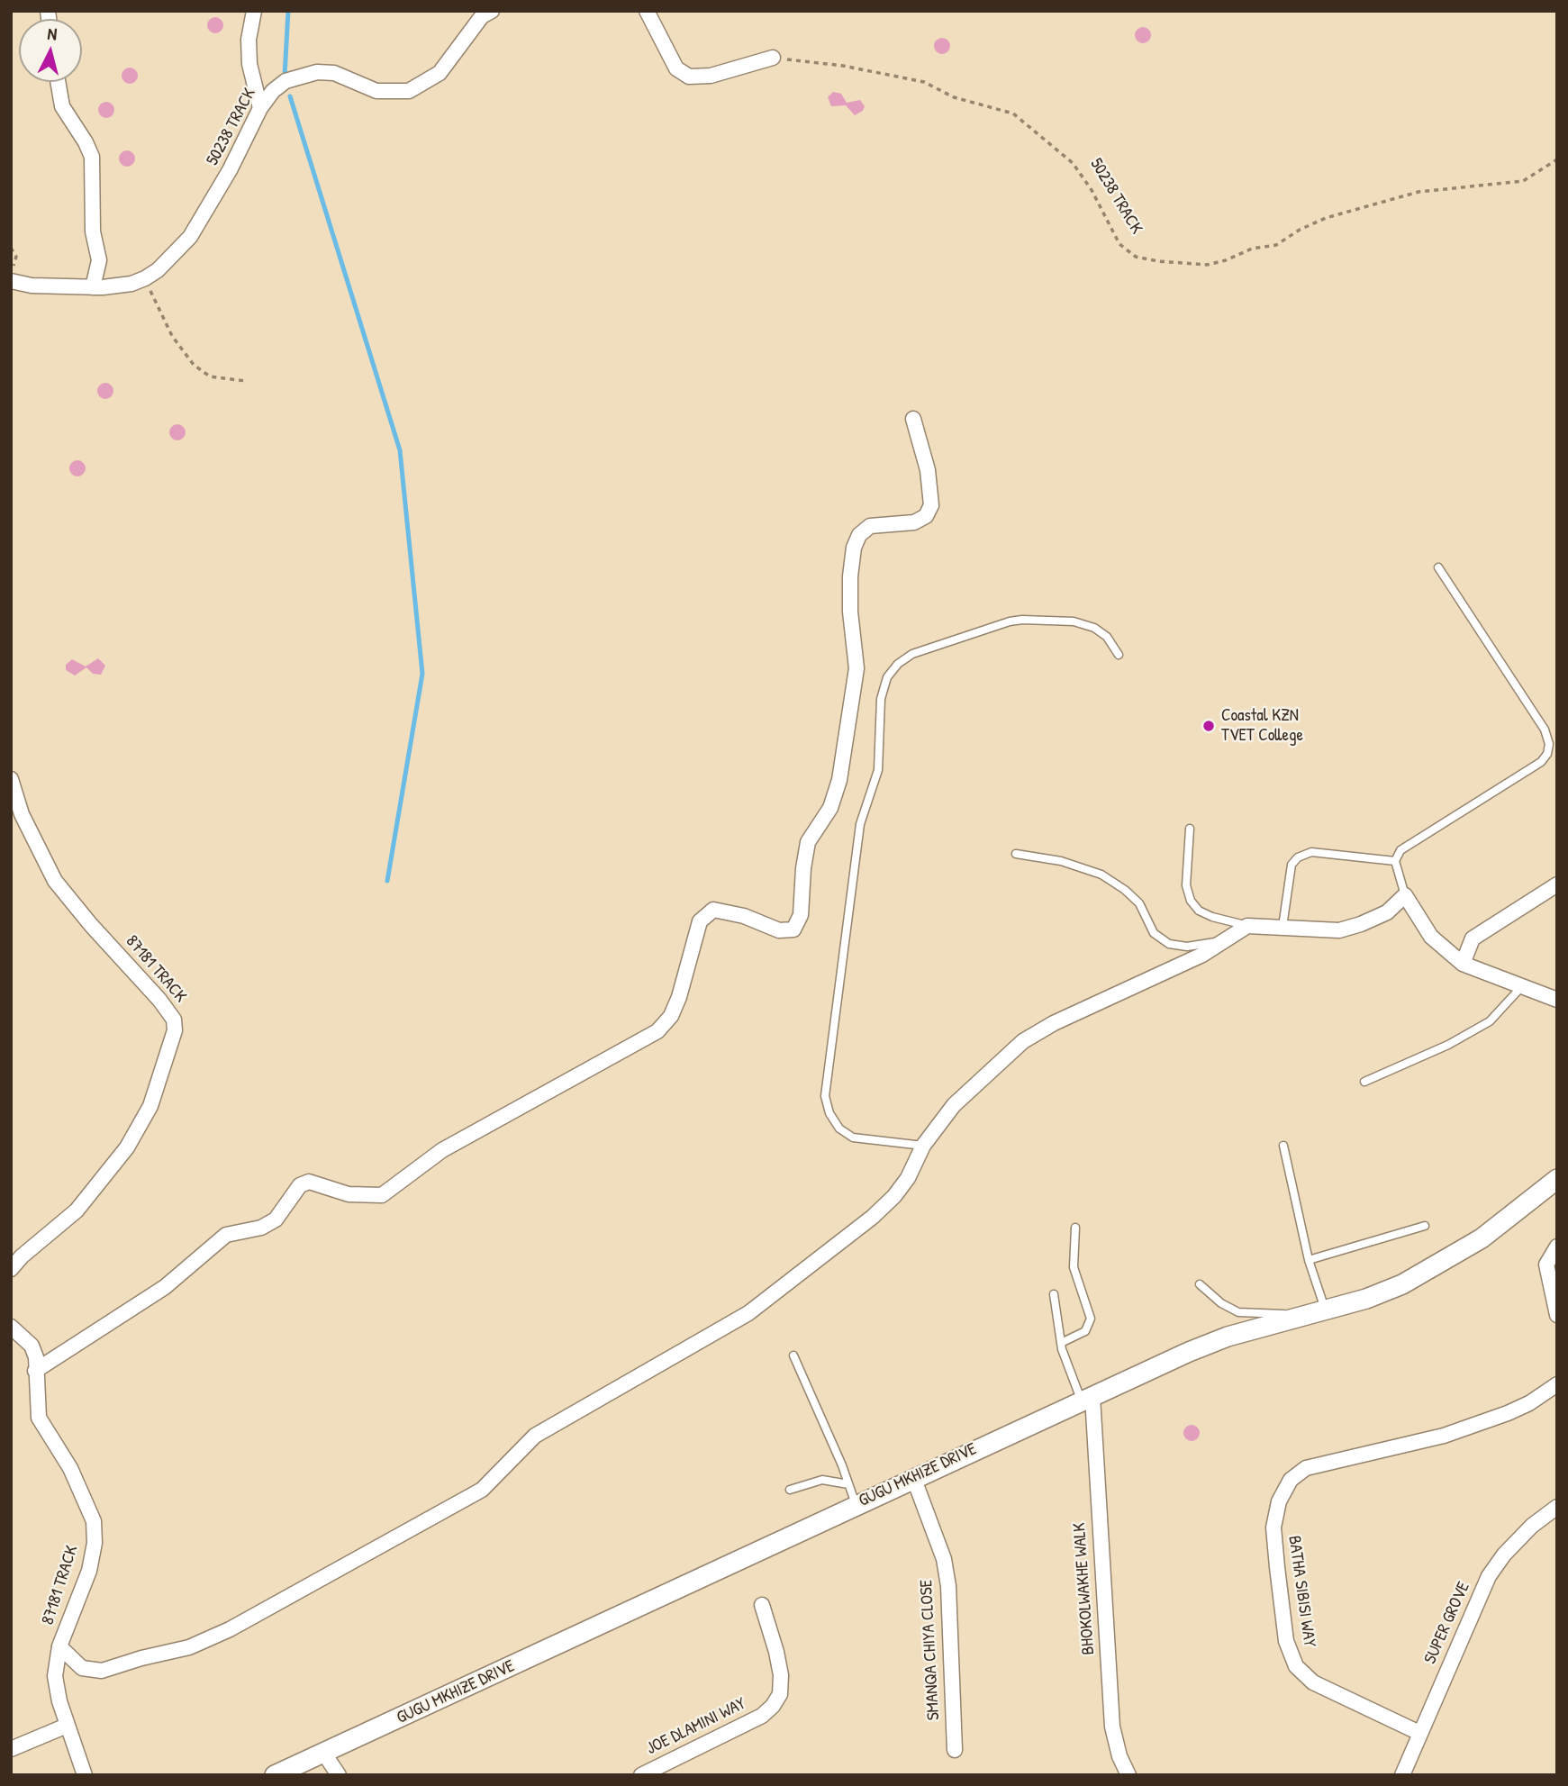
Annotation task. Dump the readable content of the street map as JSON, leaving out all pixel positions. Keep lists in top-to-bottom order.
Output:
{
  "streets": {
    "street": [
      "50238 TRACK",
      "87181 TRACK",
      "GUGU MKHIZE DRIVE",
      "BHOKOLWAKHE WALK",
      "BATHA SIBISI WAY",
      "SUPER GROVE",
      "SMANQA CHIYA CLOSE",
      "JOE DLAMINI WAY"
    ]
  },
  "crossings": [
    ["GUGU MKHIZE DRIVE", "BHOKOLWAKHE WALK"],
    ["GUGU MKHIZE DRIVE", "SMANQA CHIYA CLOSE"],
    ["BATHA SIBISI WAY", "SUPER GROVE"]
  ],
  "places": ["Coastal KZN TVET College"],
  "north": "top"
}
